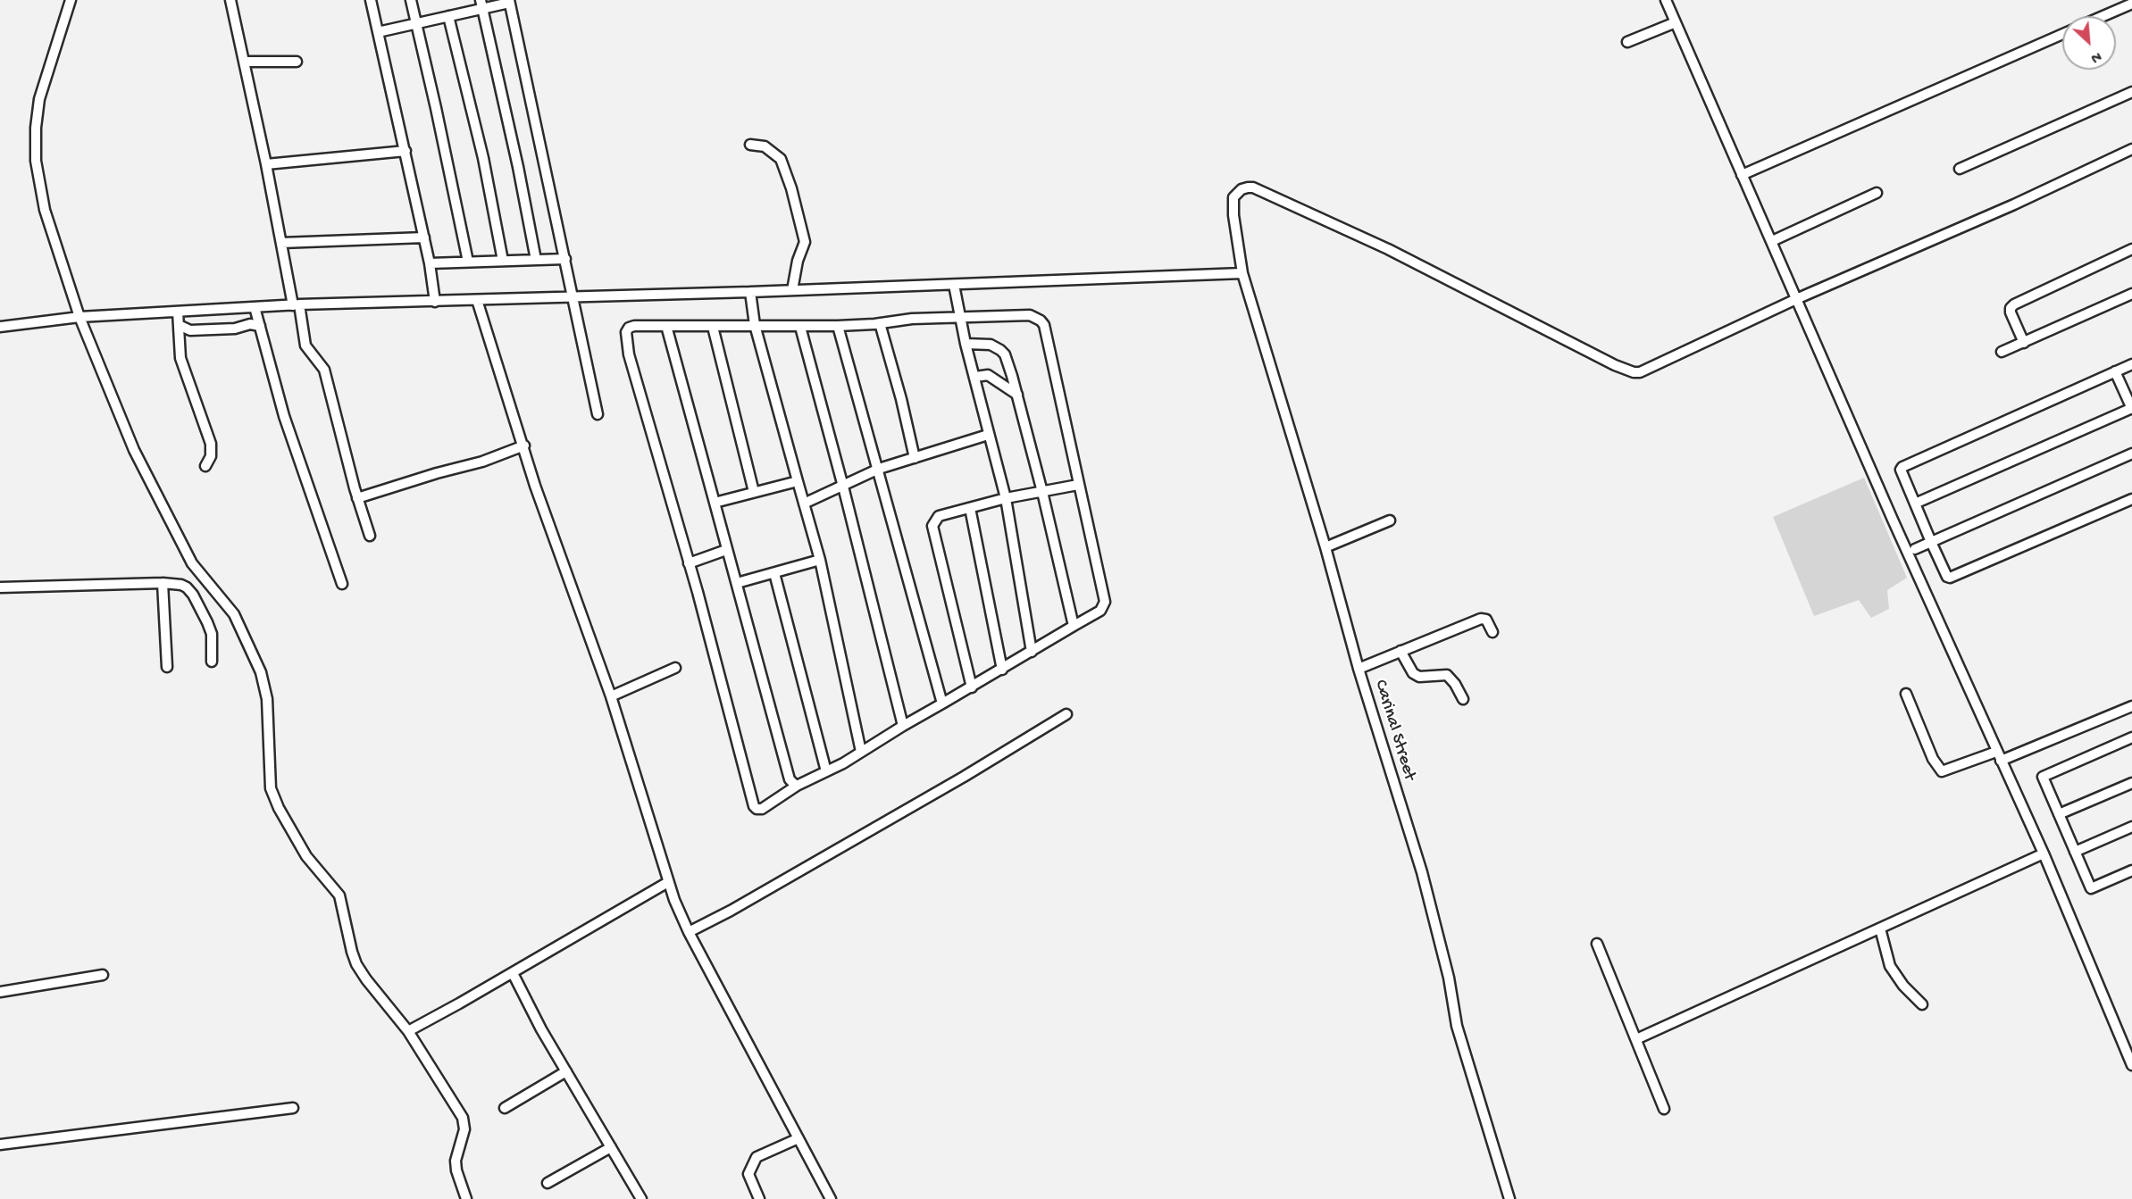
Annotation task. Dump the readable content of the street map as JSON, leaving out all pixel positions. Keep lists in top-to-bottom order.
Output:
{
  "streets": {
    "street": ["Carinal Street"]
  },
  "north": "bottom right"
}
